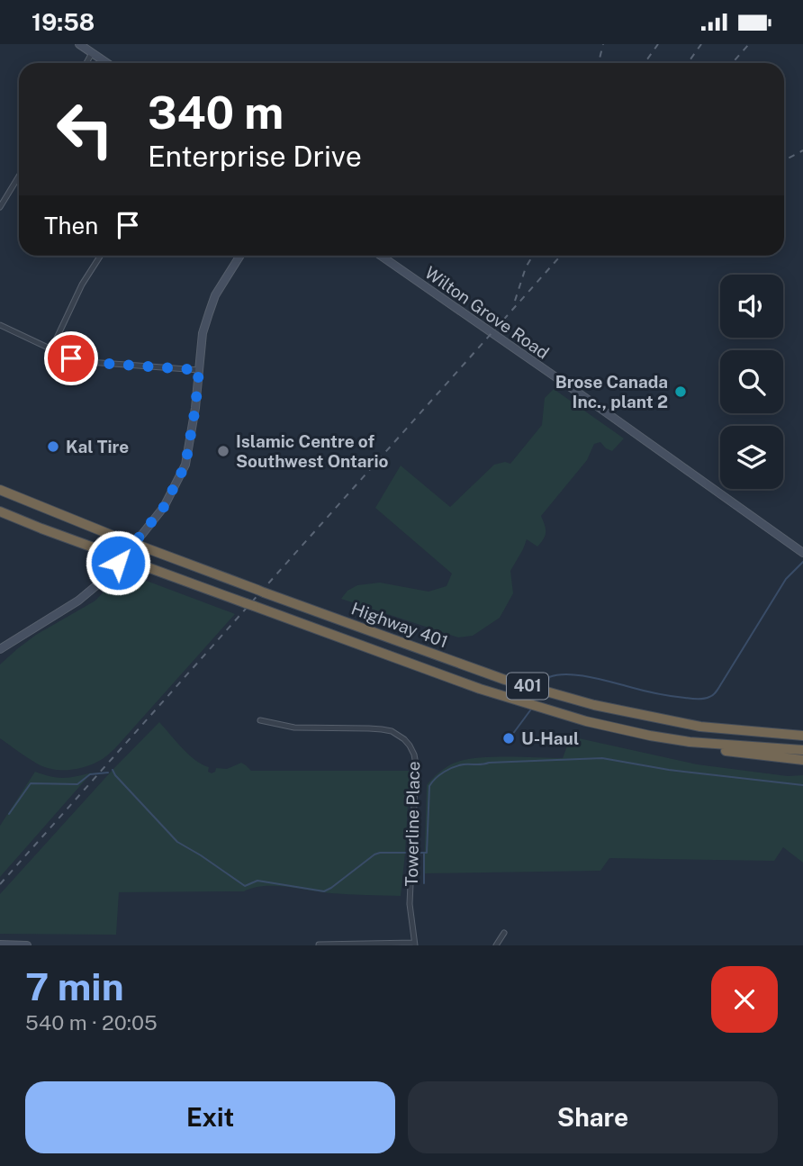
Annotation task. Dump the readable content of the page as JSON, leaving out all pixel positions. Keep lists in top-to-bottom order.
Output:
{
  "streets": {
    "highway": ["Highway 401", "401"],
    "main road": ["Wilton Grove Road"],
    "street": ["Towerline Place"]
  },
  "places": [
    "Brose Canada Inc., plant 2",
    "Kal Tire",
    "Islamic Centre of Southwest Ontario",
    "U-Haul"
  ],
  "page": {
    "status": "19:58",
    "turn": ["340 m", "Enterprise Drive"],
    "then": "Then",
    "heading": ["7 min", "540 m · 20:05"],
    "buttons": ["Exit", "Share"]
  }
}
